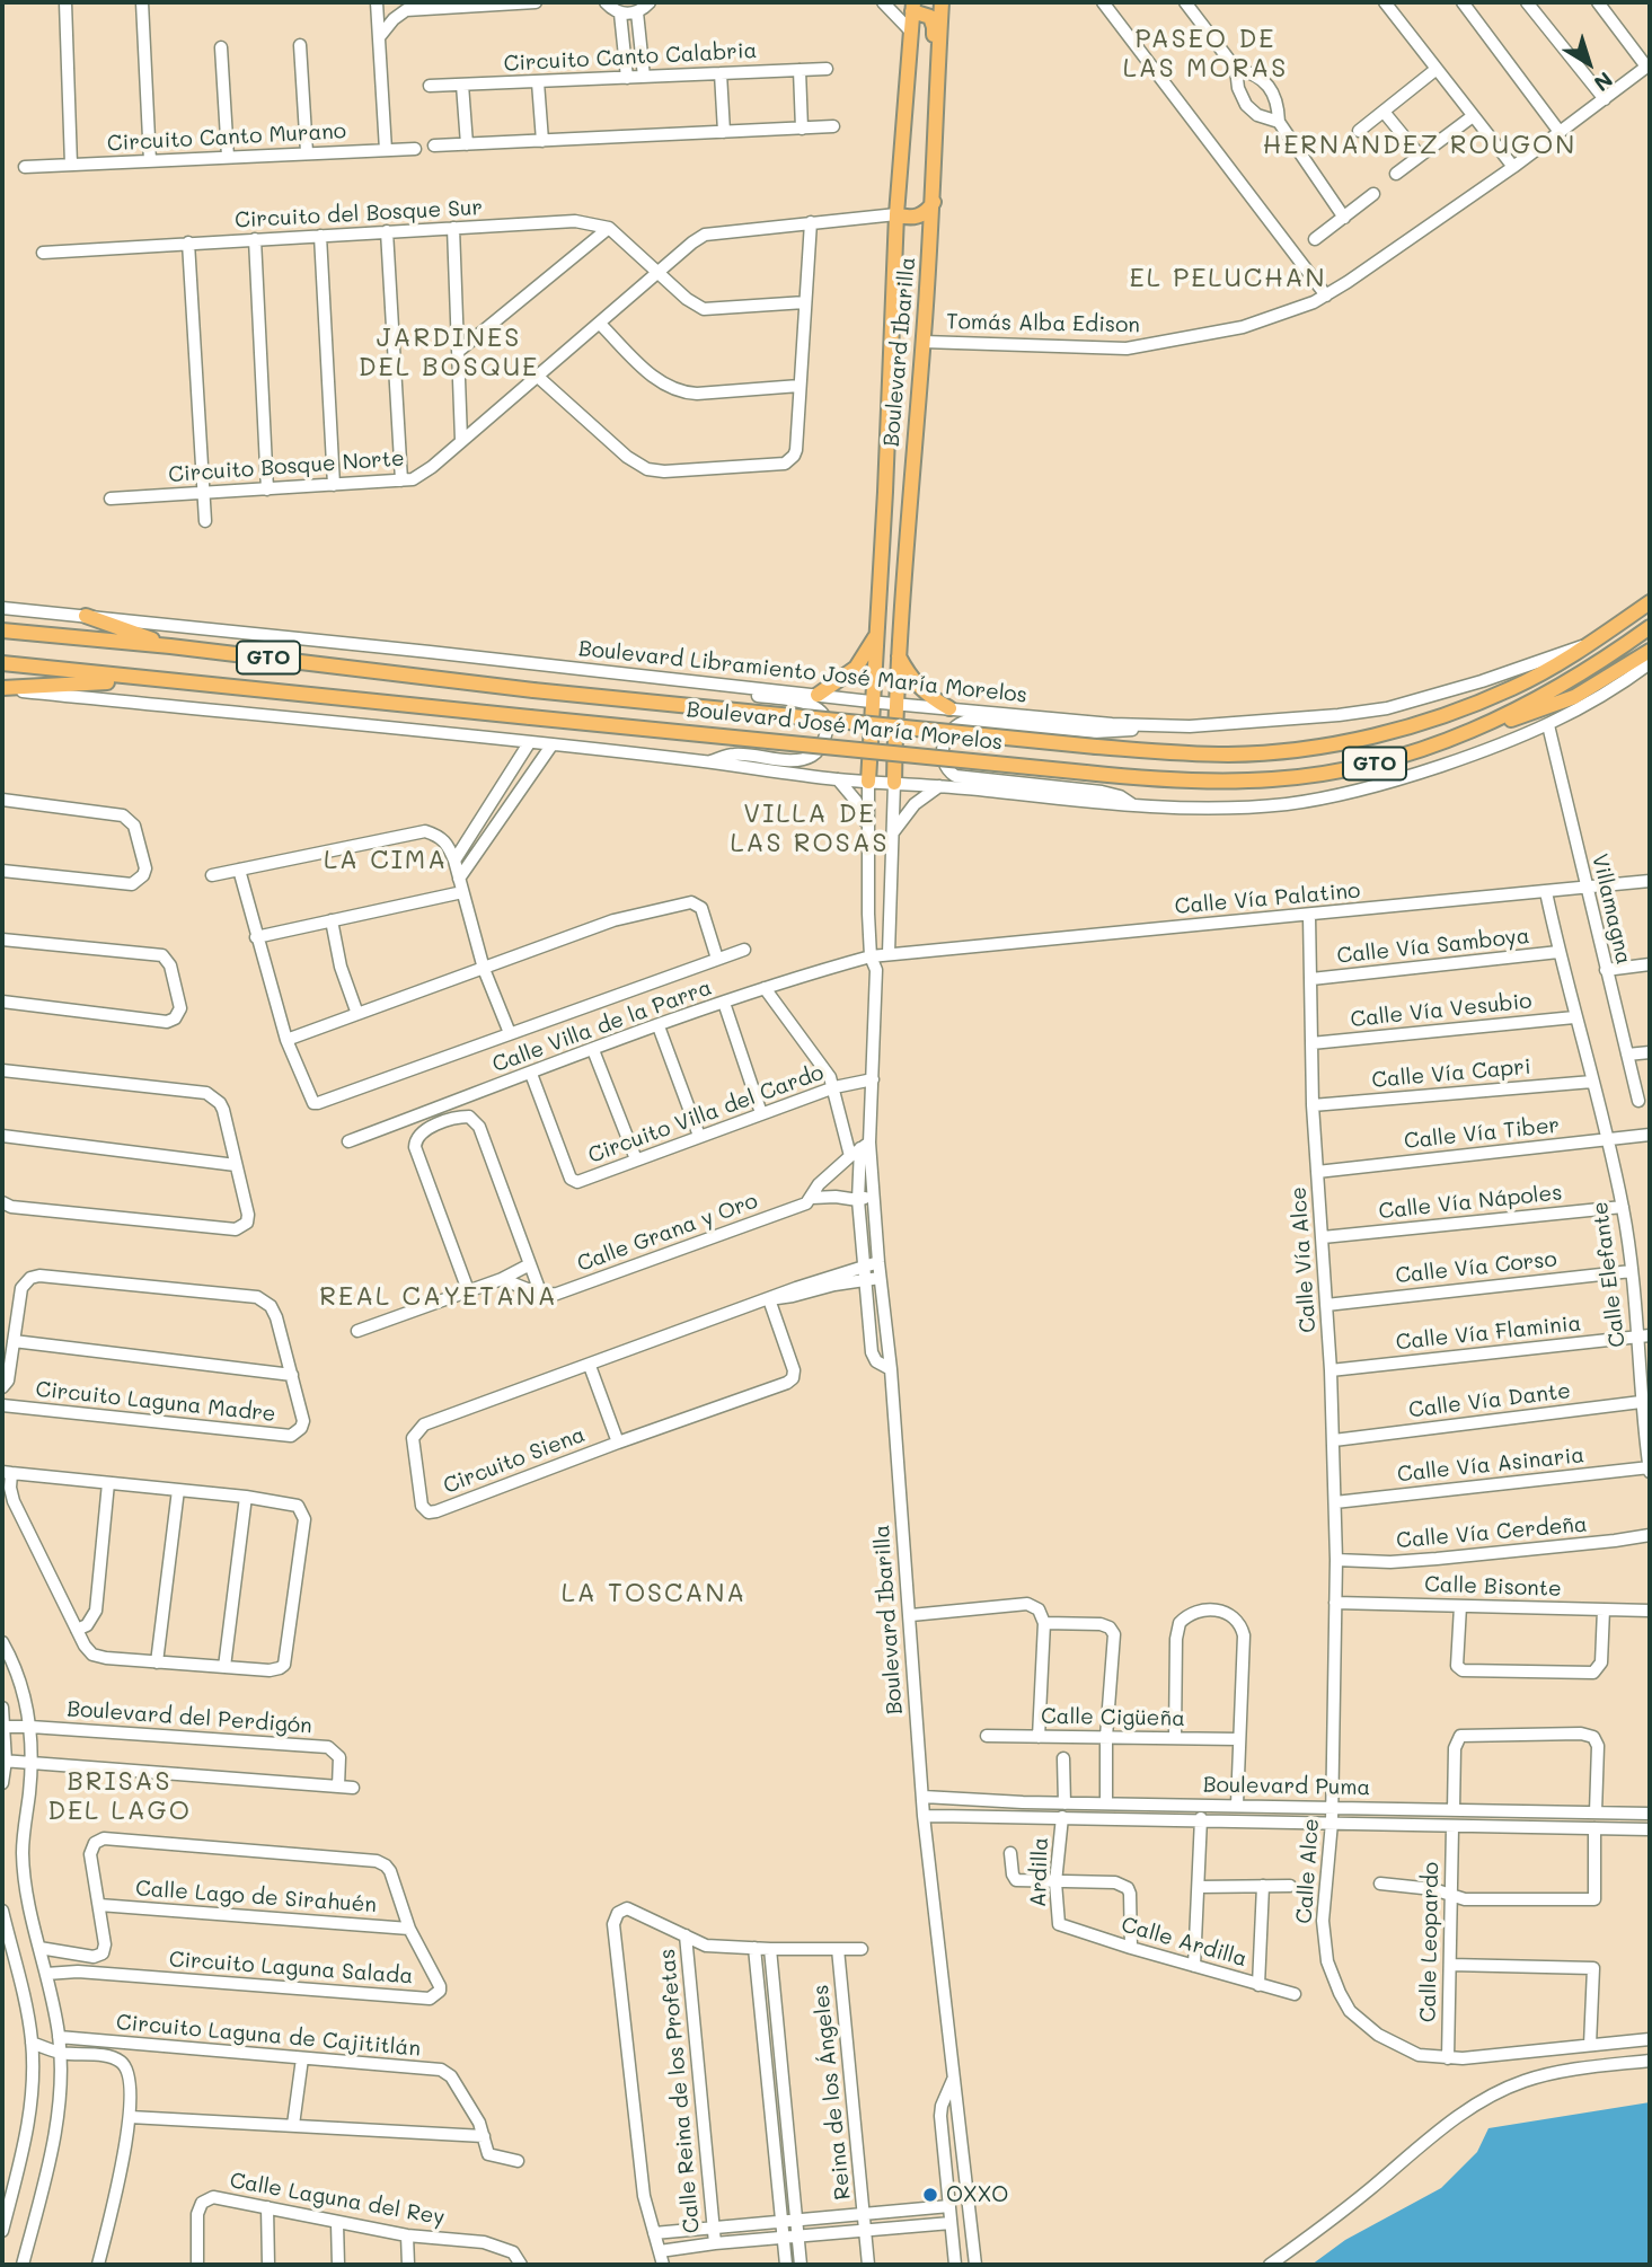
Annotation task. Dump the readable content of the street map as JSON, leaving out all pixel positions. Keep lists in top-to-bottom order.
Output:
{
  "streets": {
    "main road": ["Boulevard Ibarilla", "GTO", "Boulevard José María Morelos"],
    "street": [
      "Circuito Canto Calabria",
      "Circuito Canto Murano",
      "Circuito del Bosque Sur",
      "Tomás Alba Edison",
      "Circuito Bosque Norte",
      "Boulevard Libramiento José María Morelos",
      "Calle Vía Palatino",
      "Villamagna",
      "Calle Vía Samboya",
      "Calle Vía Vesubio",
      "Calle Villa de la Parra",
      "Calle Vía Capri",
      "Circuito Villa del Cardo",
      "Calle Vía Tiber",
      "Calle Vía Nápoles",
      "Calle Grana y Oro",
      "Calle Vía Alce",
      "Calle Vía Corso",
      "Calle Elefante",
      "Calle Vía Flaminia",
      "Calle Vía Dante",
      "Circuito Laguna Madre",
      "Circuito Siena",
      "Calle Vía Asinaria",
      "Calle Vía Cerdeña",
      "Calle Bisonte",
      "Boulevard del Perdigón",
      "Calle Cigüeña",
      "Boulevard Puma",
      "Calle Alce",
      "Ardilla",
      "Calle Lago de Sirahuén",
      "Calle Ardilla",
      "Calle Leopardo",
      "Circuito Laguna Salada",
      "Circuito Laguna de Cajititlán",
      "Calle Reina de los Profetas",
      "Reina de los Ángeles",
      "Calle Laguna del Rey"
    ]
  },
  "crossings": [
    ["Tomás Alba Edison", "Boulevard Ibarilla"],
    ["Boulevard Ibarilla", "Circuito Bosque Norte"],
    ["Boulevard Ibarilla", "Boulevard Libramiento José María Morelos"],
    ["Boulevard Ibarilla", "Calle Vía Palatino"],
    ["Boulevard Ibarilla", "Calle Villa de la Parra"],
    ["Boulevard Ibarilla", "Circuito Villa del Cardo"],
    ["Boulevard Ibarilla", "Calle Grana y Oro"],
    ["Boulevard Ibarilla", "Circuito Siena"],
    ["Boulevard Ibarilla", "Boulevard Puma"],
    ["Boulevard Libramiento José María Morelos", "Boulevard José María Morelos"],
    ["Calle Vía Palatino", "Villamagna"],
    ["Calle Vía Palatino", "Calle Villa de la Parra"],
    ["Calle Vía Palatino", "Calle Vía Alce"],
    ["Calle Vía Palatino", "Calle Elefante"],
    ["Calle Vía Samboya", "Calle Vía Alce"],
    ["Calle Vía Samboya", "Calle Elefante"],
    ["Calle Vía Vesubio", "Calle Vía Alce"],
    ["Calle Vía Vesubio", "Calle Elefante"],
    ["Calle Villa de la Parra", "Circuito Villa del Cardo"],
    ["Calle Vía Capri", "Calle Vía Alce"],
    ["Calle Vía Capri", "Calle Elefante"],
    ["Calle Vía Tiber", "Calle Vía Alce"],
    ["Calle Vía Tiber", "Calle Elefante"],
    ["Calle Vía Nápoles", "Calle Vía Alce"],
    ["Calle Vía Nápoles", "Calle Elefante"],
    ["Calle Vía Alce", "Calle Vía Corso"],
    ["Calle Vía Alce", "Calle Vía Flaminia"],
    ["Calle Vía Alce", "Calle Vía Dante"],
    ["Calle Vía Alce", "Calle Vía Asinaria"],
    ["Calle Vía Alce", "Calle Vía Cerdeña"],
    ["Calle Vía Alce", "Calle Bisonte"],
    ["Calle Vía Alce", "Calle Alce"],
    ["Calle Vía Corso", "Calle Elefante"],
    ["Calle Elefante", "Calle Vía Flaminia"],
    ["Calle Elefante", "Calle Vía Dante"],
    ["Calle Elefante", "Calle Vía Asinaria"],
    ["Calle Bisonte", "Calle Alce"],
    ["Boulevard Puma", "Calle Alce"],
    ["Boulevard Puma", "Ardilla"],
    ["Boulevard Puma", "Calle Leopardo"],
    ["Calle Alce", "Calle Leopardo"],
    ["Ardilla", "Calle Ardilla"],
    ["Calle Lago de Sirahuén", "Circuito Laguna Salada"]
  ],
  "districts": [
    "PASEO DE LAS MORAS",
    "HERNANDEZ ROUGON",
    "EL PELUCHAN",
    "JARDINES DEL BOSQUE",
    "VILLA DE LAS ROSAS",
    "LA CIMA",
    "REAL CAYETANA",
    "LA TOSCANA",
    "BRISAS DEL LAGO"
  ],
  "places": ["OXXO"],
  "north": "bottom right"
}
